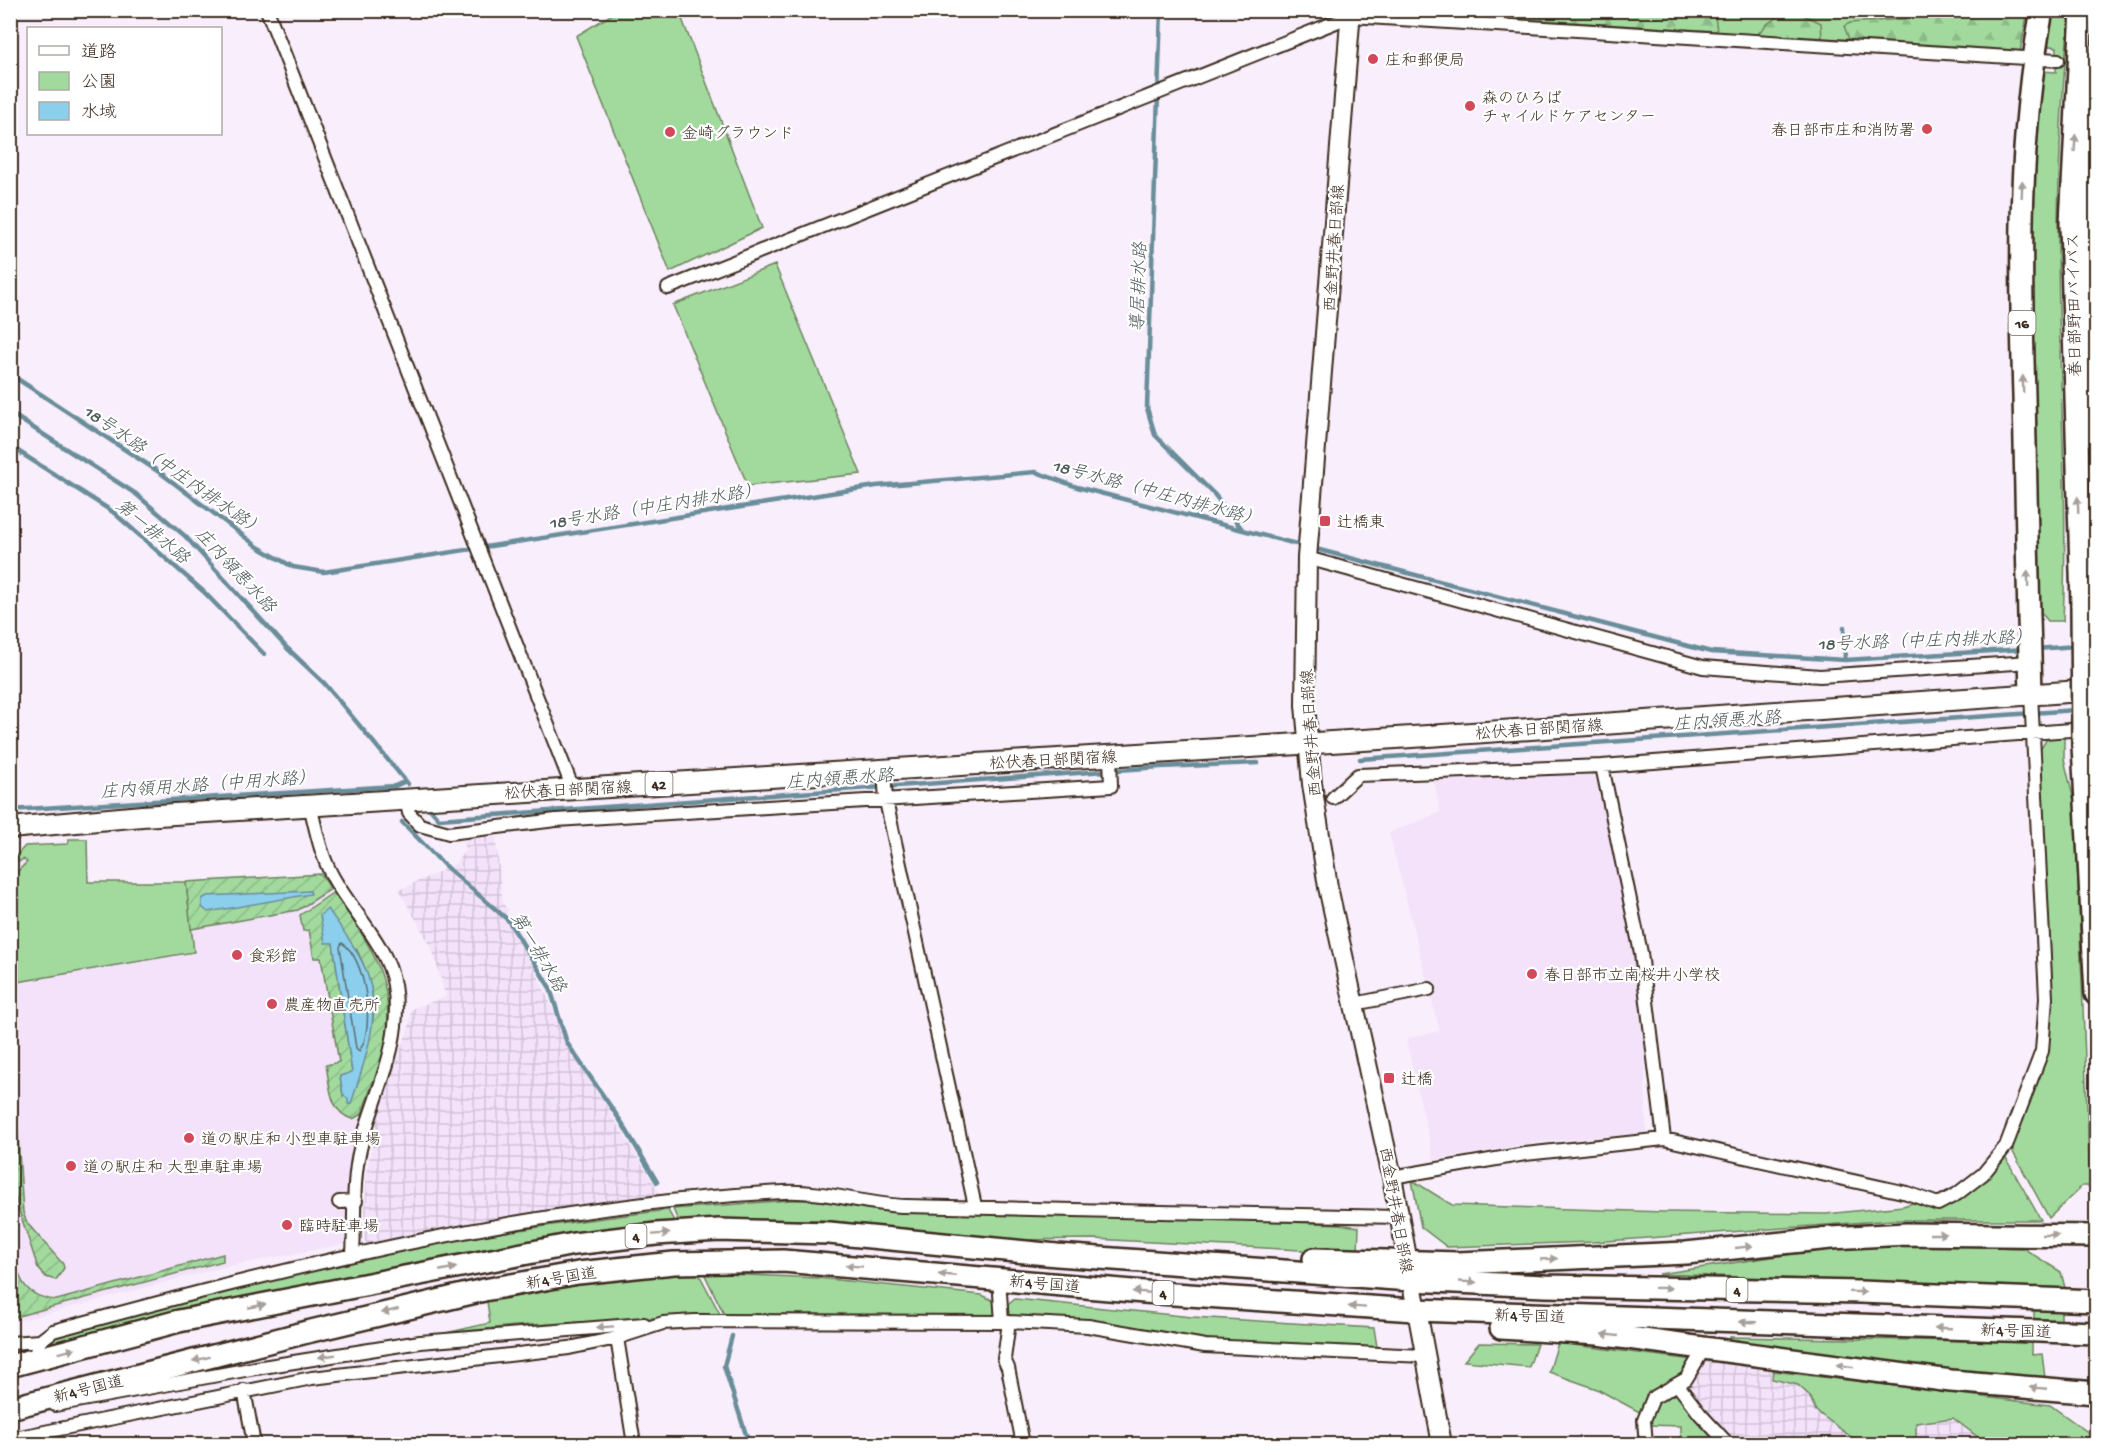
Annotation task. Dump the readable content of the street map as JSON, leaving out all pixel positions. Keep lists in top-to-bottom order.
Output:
{
  "streets": {
    "highway": [
      "春日部野田バイパス",
      "16",
      "4",
      "新4号国道"
    ],
    "main road": ["西金野井春日部線", "松伏春日部関宿線", "42"]
  },
  "crossings": [
    ["西金野井春日部線", "松伏春日部関宿線"],
    ["西金野井春日部線", "4"],
    ["西金野井春日部線", "新4号国道"],
    ["16", "松伏春日部関宿線"],
    ["4", "新4号国道"]
  ],
  "water": [
    "導居排水路",
    "18号水路（中庄内排水路）",
    "第一排水路",
    "庄内領悪水路",
    "庄内領用水路（中用水路）"
  ],
  "places": {
    "other": [
      "庄和郵便局",
      "森のひろば チャイルドケアセンター",
      "春日部市庄和消防署",
      "金崎グラウンド",
      "食彩館",
      "春日部市立南桜井小学校",
      "農産物直売所",
      "道の駅庄和 小型車駐車場",
      "道の駅庄和 大型車駐車場",
      "臨時駐車場"
    ],
    "transit": ["辻橋東", "辻橋"]
  },
  "legend": ["道路", "公園", "水域"]
}
